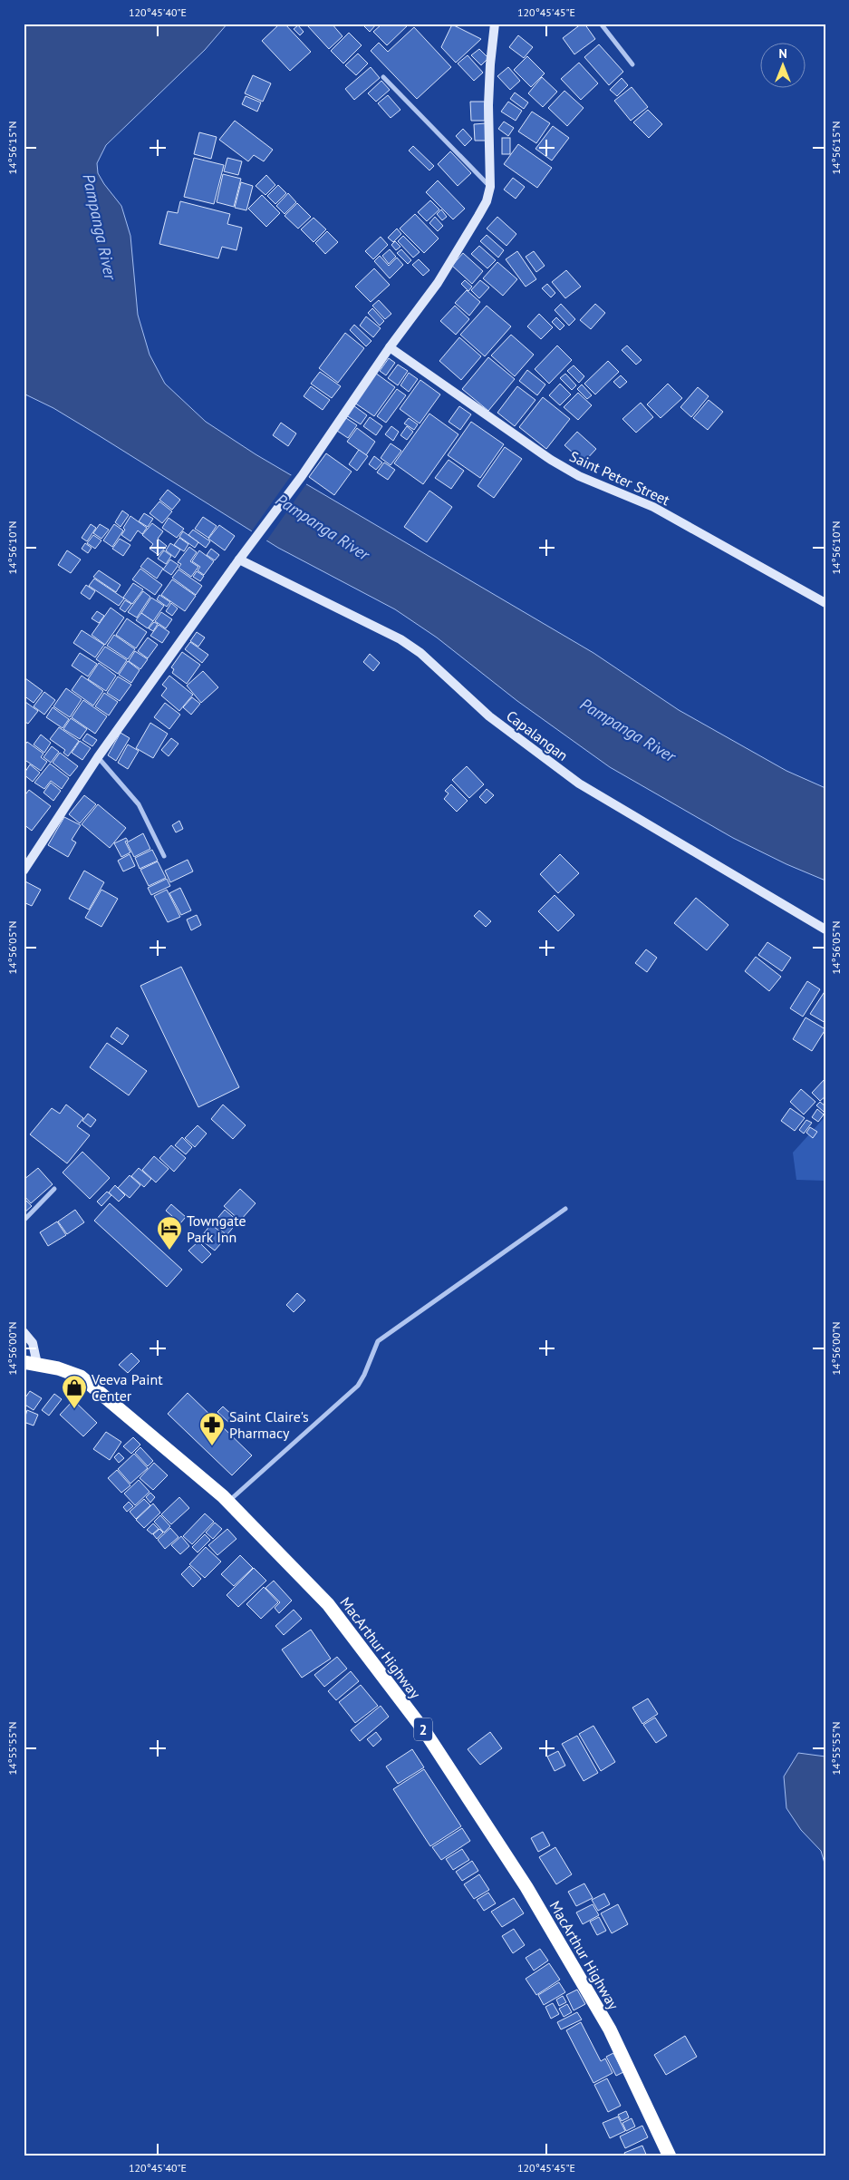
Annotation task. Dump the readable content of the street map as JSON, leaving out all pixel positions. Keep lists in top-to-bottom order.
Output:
{
  "streets": {
    "highway": ["MacArthur Highway", "2"],
    "main road": ["Saint Peter Street", "Capalangan"]
  },
  "water": ["Pampanga River"],
  "places": {
    "hotel": ["Towngate Park Inn"],
    "shop": ["Veeva Paint Center"],
    "pharmacy": ["Saint Claire's Pharmacy"]
  },
  "north": "top",
  "coordinates": [
    "120°45'40\"E",
    "120°45'45\"E",
    "14°56'15\"N",
    "14°56'10\"N",
    "14°56'05\"N",
    "14°56'00\"N",
    "14°55'55\"N"
  ]
}
